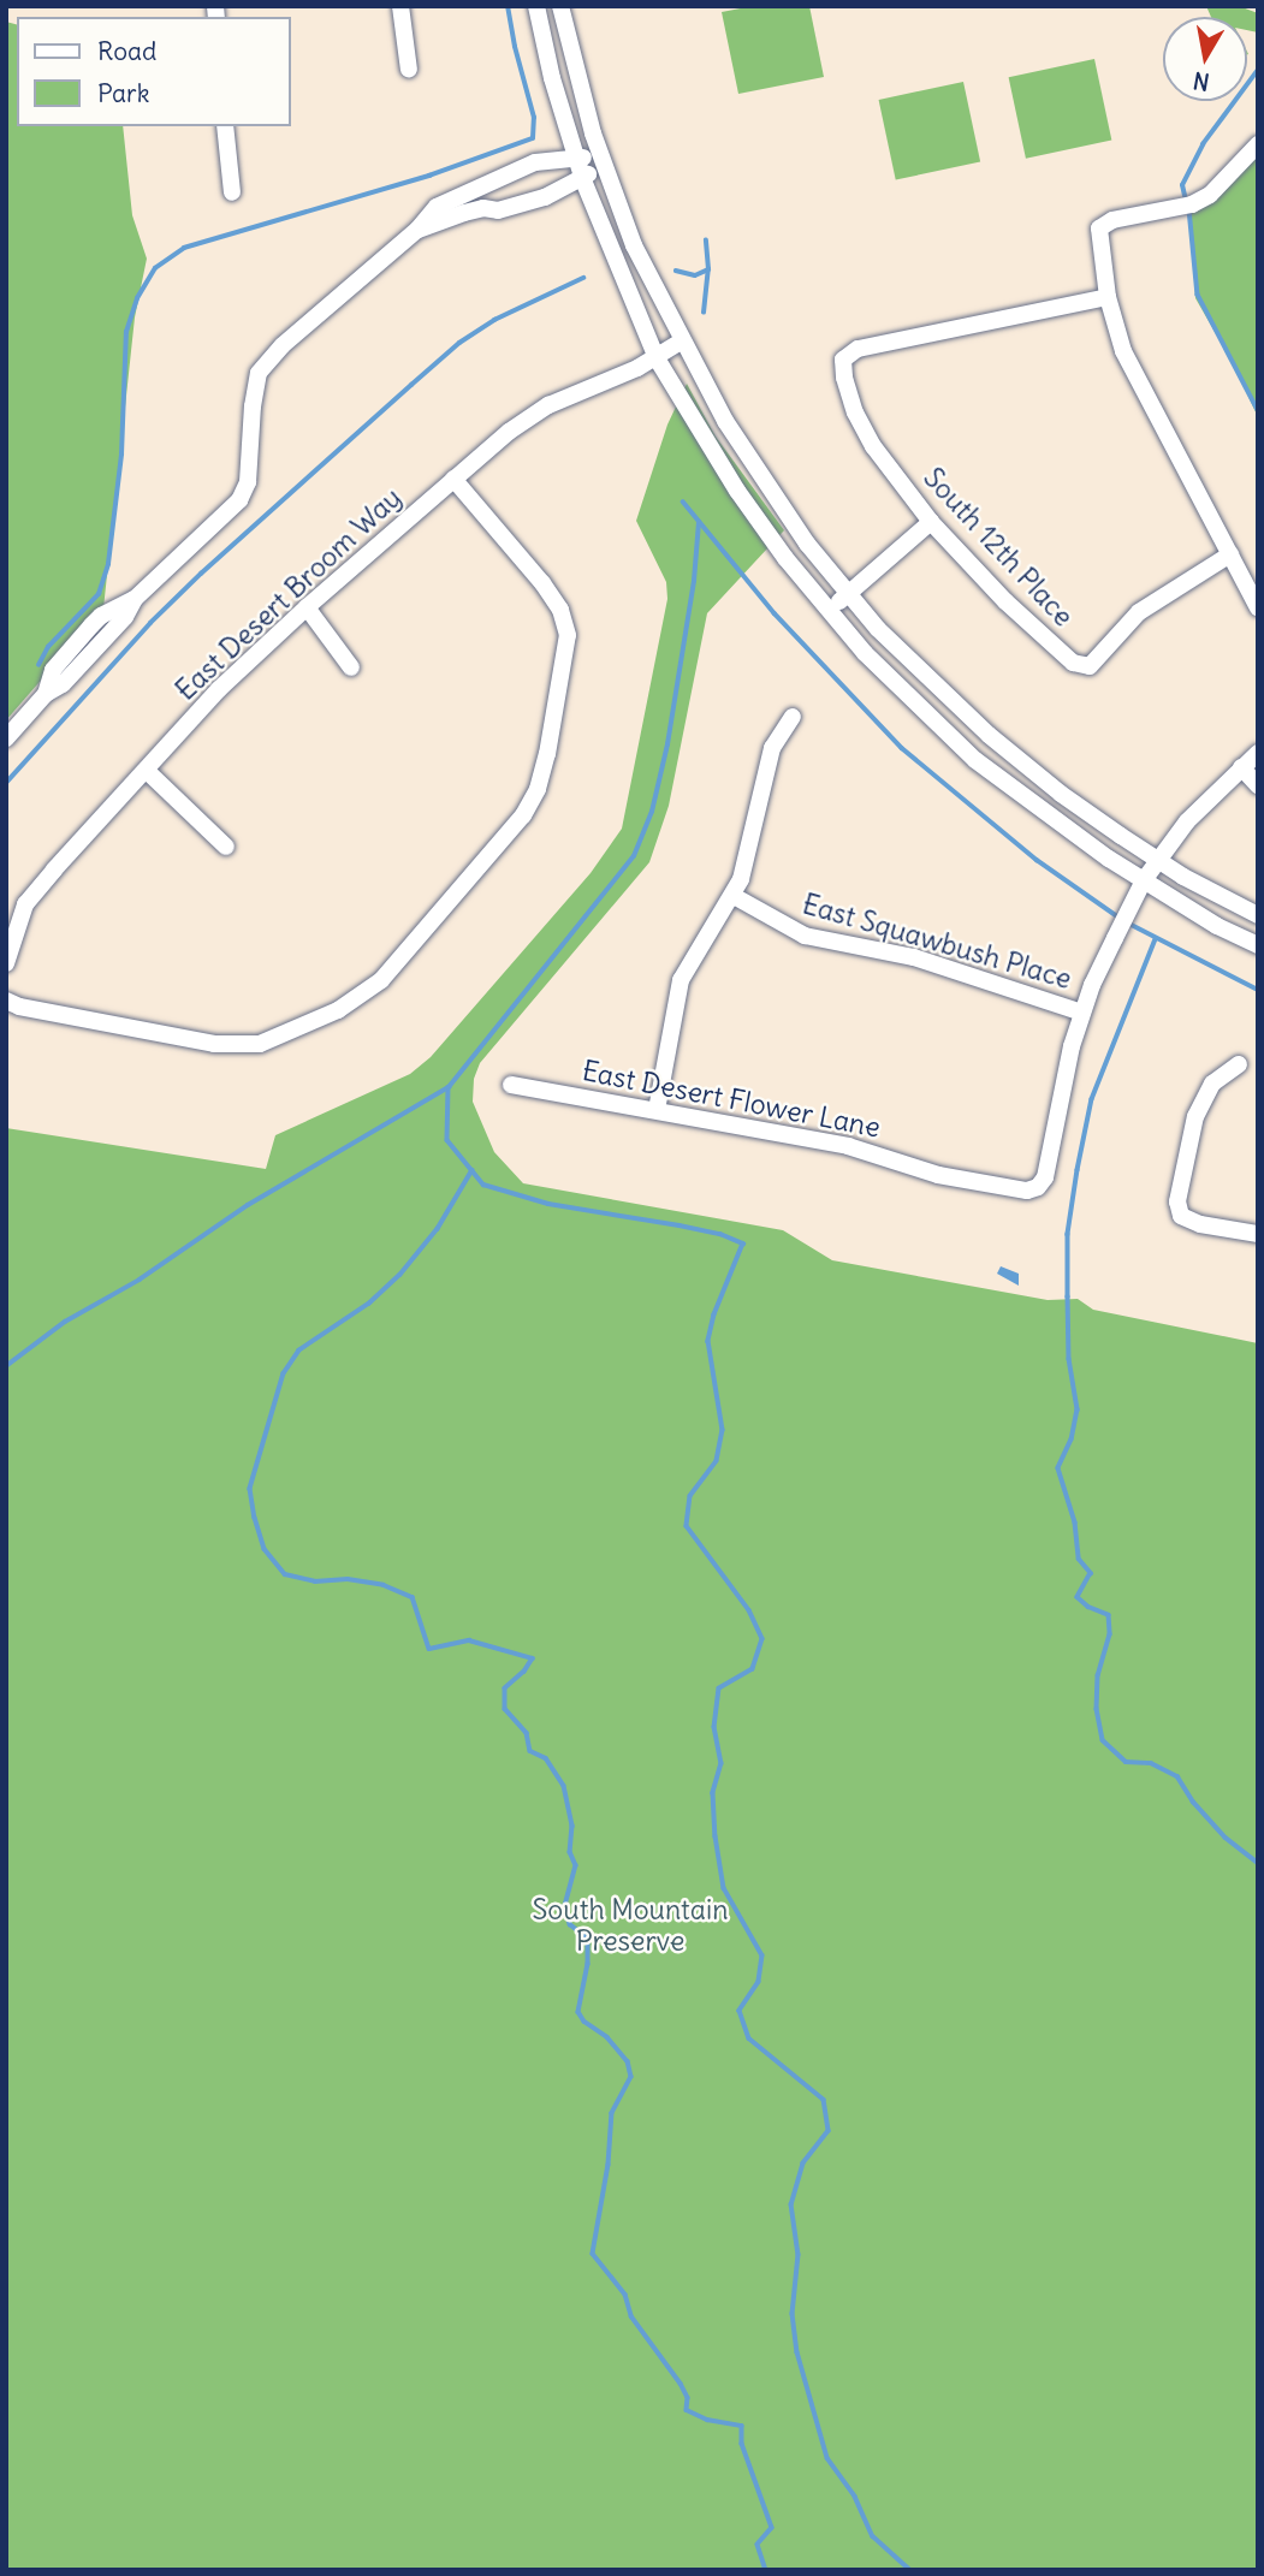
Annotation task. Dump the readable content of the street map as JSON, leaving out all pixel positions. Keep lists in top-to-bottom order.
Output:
{
  "streets": {
    "street": [
      "South 12th Place",
      "East Desert Broom Way",
      "East Squawbush Place",
      "East Desert Flower Lane"
    ]
  },
  "crossings": [
    ["East Squawbush Place", "East Desert Flower Lane"]
  ],
  "parks": ["South Mountain Preserve"],
  "legend": ["Road", "Park"],
  "north": "bottom"
}
